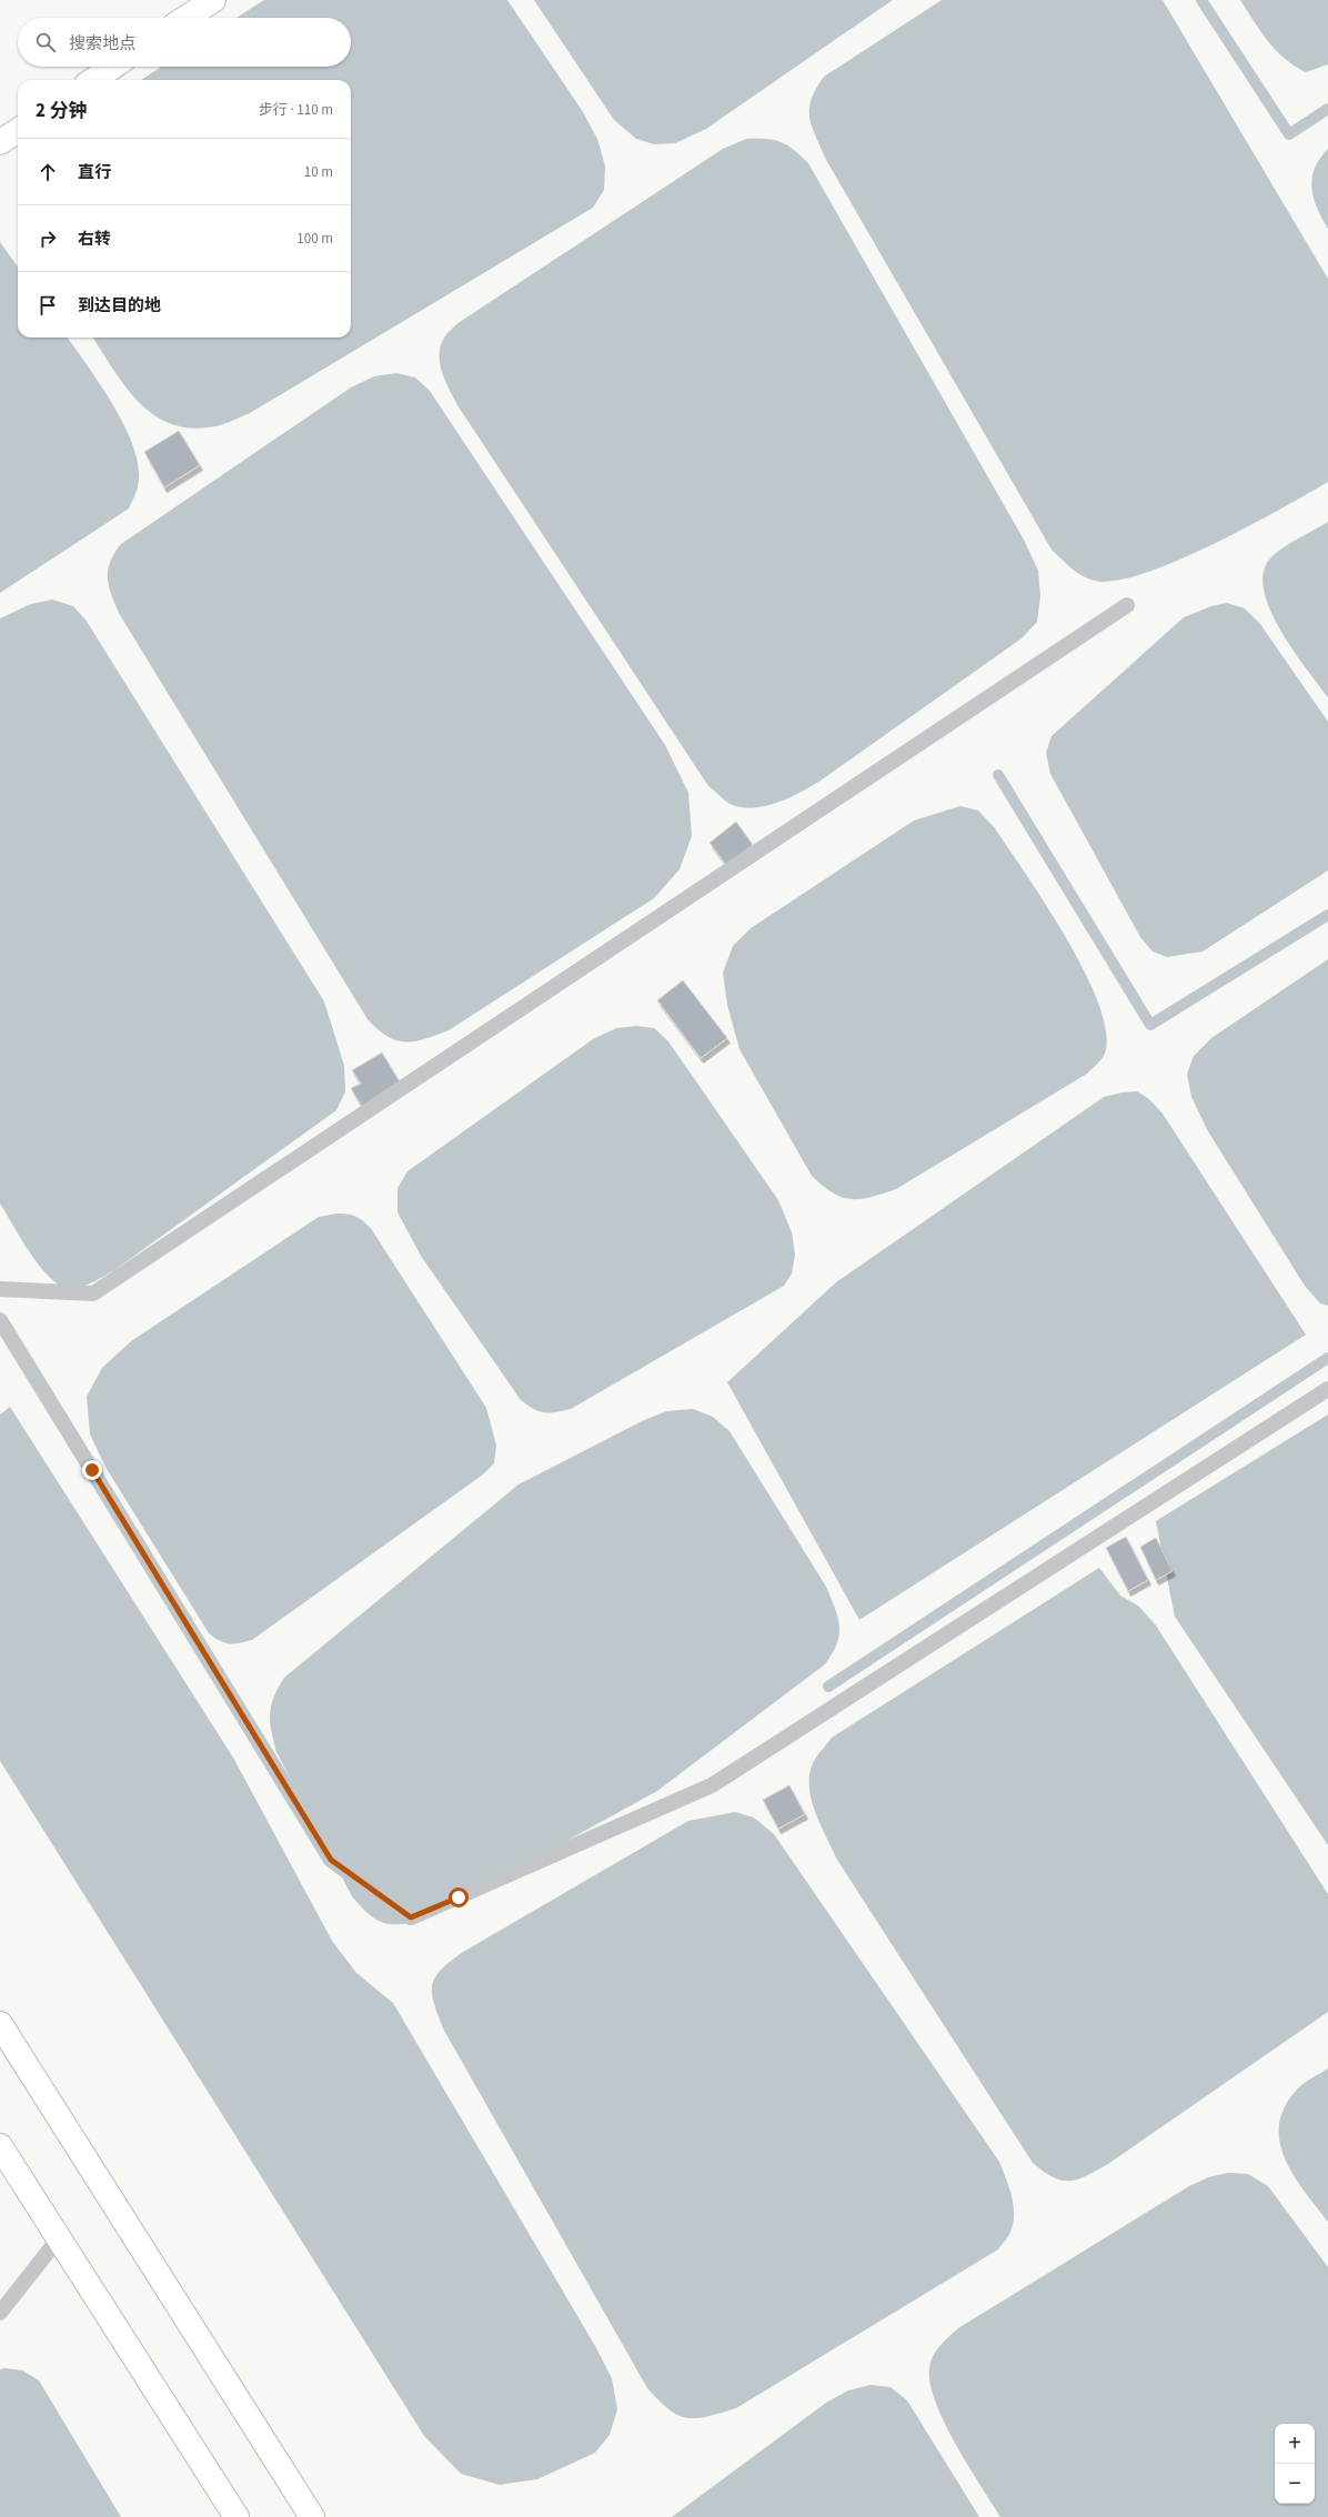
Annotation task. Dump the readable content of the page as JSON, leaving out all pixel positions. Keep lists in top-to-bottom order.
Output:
{
  "page": {
    "search": "搜索地点",
    "heading": ["2 分钟", "步行 · 110 m"],
    "list": [
      ["直行", "10 m"],
      ["右转", "100 m"],
      "到达目的地"
    ],
    "map_buttons": ["+", "−"]
  }
}
